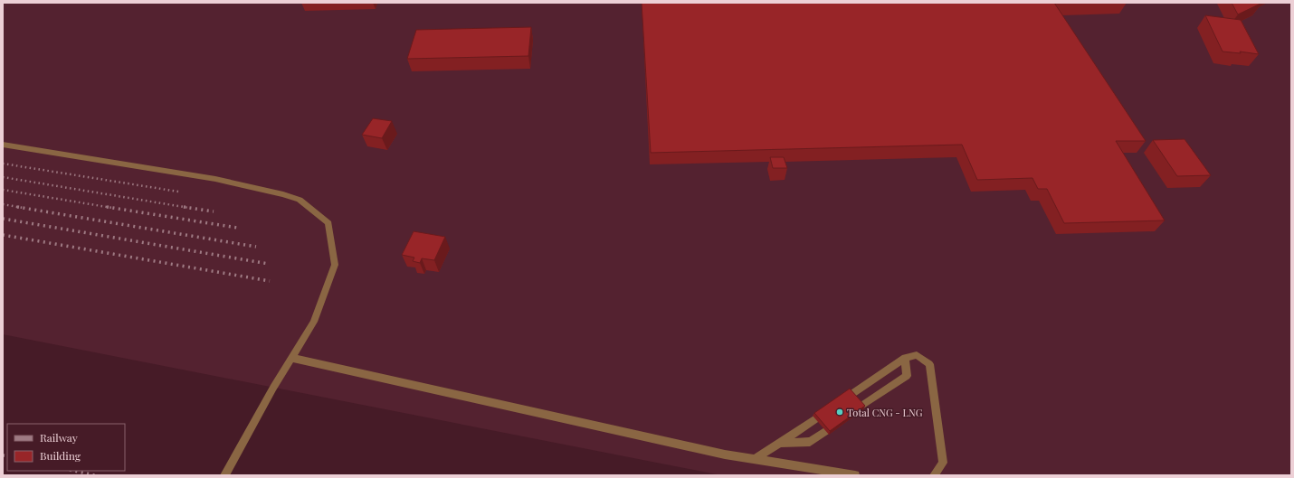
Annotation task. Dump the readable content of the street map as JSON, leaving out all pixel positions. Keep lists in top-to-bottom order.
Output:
{
  "places": ["Total CNG - LNG"],
  "legend": ["Railway", "Building"]
}
